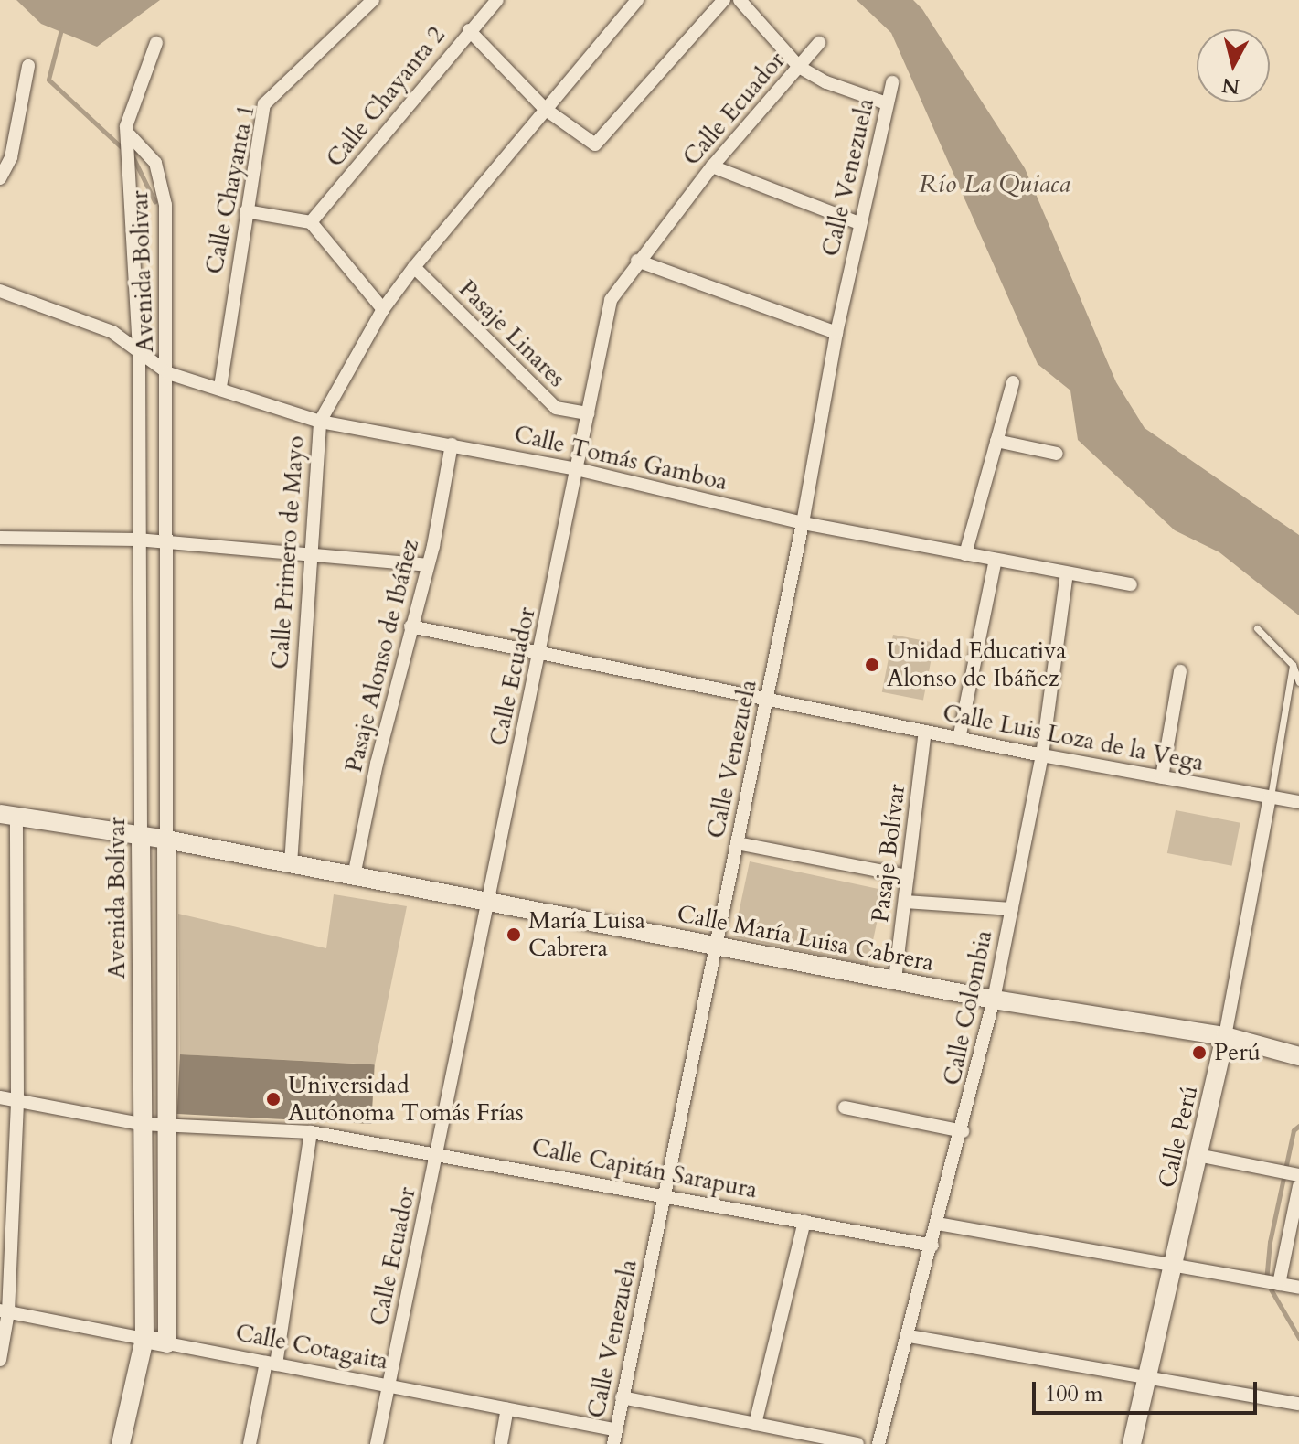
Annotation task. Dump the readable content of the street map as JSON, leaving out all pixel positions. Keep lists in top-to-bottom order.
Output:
{
  "streets": {
    "street": [
      "Calle Chayanta 2",
      "Calle Ecuador",
      "Calle Venezuela",
      "Calle Chayanta 1",
      "Avenida Bolivar",
      "Pasaje Linares",
      "Calle Tomás Gamboa",
      "Calle Primero de Mayo",
      "Pasaje Alonso de Ibáñez",
      "Calle Luis Loza de la Vega",
      "Pasaje Bolívar",
      "Avenida Bolívar",
      "Calle María Luisa Cabrera",
      "Calle Colombia",
      "Calle Perú",
      "Calle Capitán Sarapura",
      "Calle Cotagaita"
    ]
  },
  "crossings": [
    ["Calle Ecuador", "Pasaje Linares"],
    ["Calle Ecuador", "Calle Tomás Gamboa"],
    ["Calle Ecuador", "Calle Luis Loza de la Vega"],
    ["Calle Ecuador", "Calle María Luisa Cabrera"],
    ["Calle Ecuador", "Calle Capitán Sarapura"],
    ["Calle Ecuador", "Calle Cotagaita"],
    ["Calle Venezuela", "Calle Tomás Gamboa"],
    ["Calle Venezuela", "Calle Luis Loza de la Vega"],
    ["Calle Venezuela", "Calle María Luisa Cabrera"],
    ["Calle Venezuela", "Calle Capitán Sarapura"],
    ["Calle Venezuela", "Calle Cotagaita"],
    ["Calle Chayanta 1", "Calle Tomás Gamboa"],
    ["Avenida Bolivar", "Calle Tomás Gamboa"],
    ["Avenida Bolivar", "Avenida Bolívar"],
    ["Pasaje Linares", "Calle Primero de Mayo"],
    ["Calle Tomás Gamboa", "Calle Primero de Mayo"],
    ["Calle Tomás Gamboa", "Pasaje Alonso de Ibáñez"],
    ["Calle Tomás Gamboa", "Avenida Bolívar"],
    ["Calle Tomás Gamboa", "Calle Colombia"],
    ["Calle Primero de Mayo", "Calle María Luisa Cabrera"],
    ["Pasaje Alonso de Ibáñez", "Calle Luis Loza de la Vega"],
    ["Pasaje Alonso de Ibáñez", "Calle María Luisa Cabrera"],
    ["Calle Luis Loza de la Vega", "Pasaje Bolívar"],
    ["Calle Luis Loza de la Vega", "Calle Colombia"],
    ["Calle Luis Loza de la Vega", "Calle Perú"],
    ["Pasaje Bolívar", "Calle María Luisa Cabrera"],
    ["Avenida Bolívar", "Calle María Luisa Cabrera"],
    ["Avenida Bolívar", "Calle Capitán Sarapura"],
    ["Avenida Bolívar", "Calle Cotagaita"],
    ["Calle María Luisa Cabrera", "Calle Colombia"],
    ["Calle María Luisa Cabrera", "Calle Perú"],
    ["Calle Colombia", "Calle Capitán Sarapura"]
  ],
  "water": ["Río La Quiaca"],
  "places": [
    "Unidad Educativa Alonso de Ibáñez",
    "María Luisa Cabrera",
    "Perú",
    "Universidad Autónoma Tomás Frías"
  ],
  "scale_bar": "100 m",
  "north": "bottom"
}
